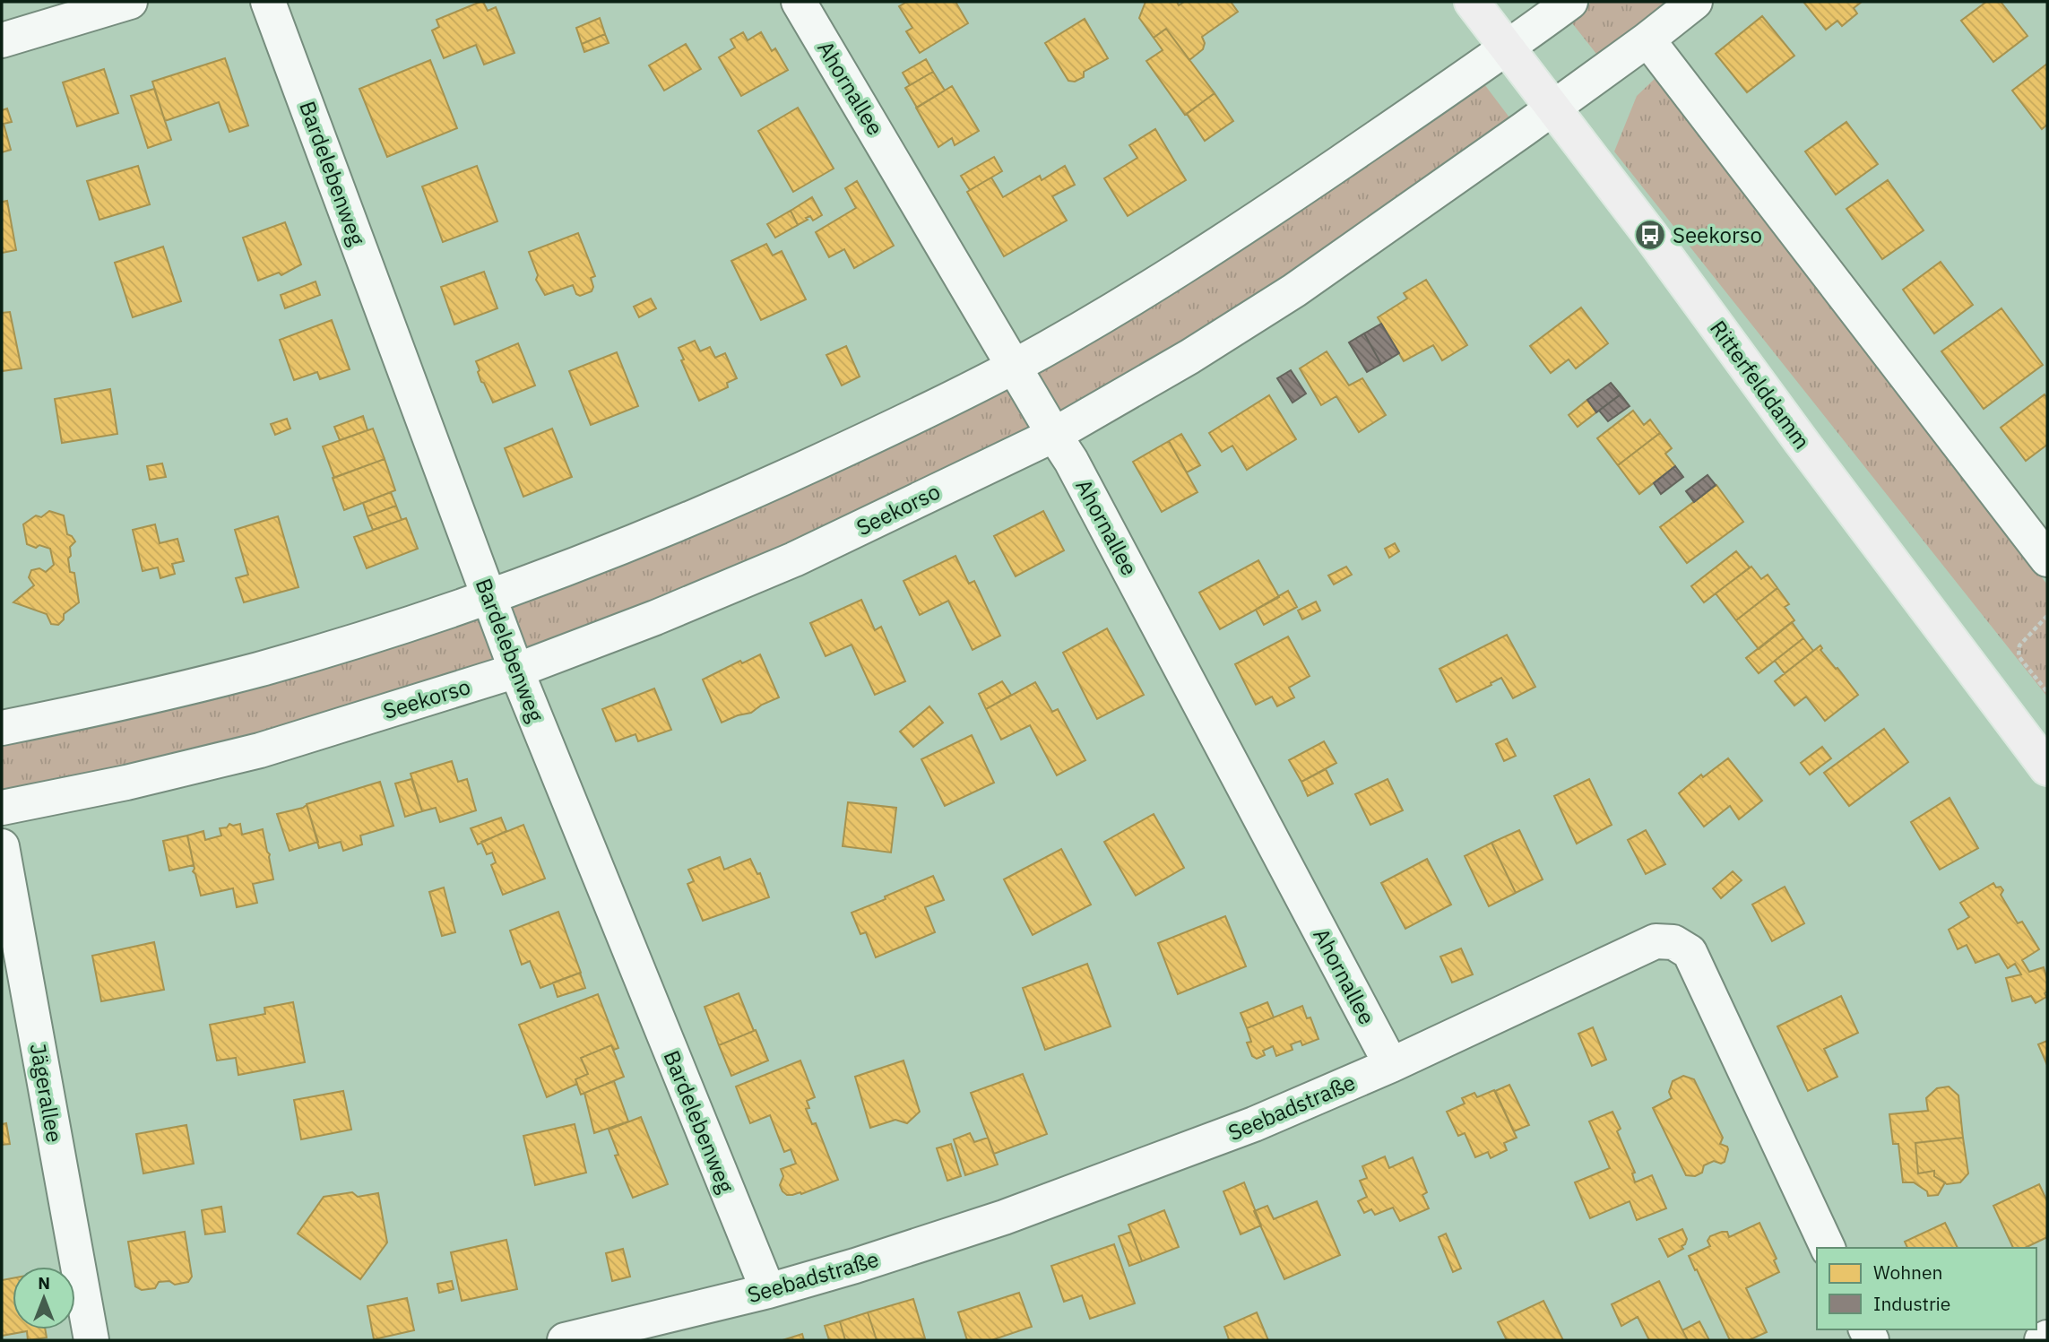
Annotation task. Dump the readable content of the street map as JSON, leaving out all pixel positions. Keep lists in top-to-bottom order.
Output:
{
  "streets": {
    "main road": ["Ritterfelddamm"],
    "street": [
      "Ahornallee",
      "Bardelebenweg",
      "Seekorso",
      "Jägerallee",
      "Seebadstraße"
    ]
  },
  "crossings": [
    ["Ahornallee", "Seekorso"],
    ["Ahornallee", "Seebadstraße"],
    ["Bardelebenweg", "Seekorso"],
    ["Bardelebenweg", "Seebadstraße"],
    ["Ritterfelddamm", "Seekorso"]
  ],
  "places": {
    "bus stop": ["Seekorso"]
  },
  "legend": ["Wohnen", "Industrie"],
  "north": "top"
}
